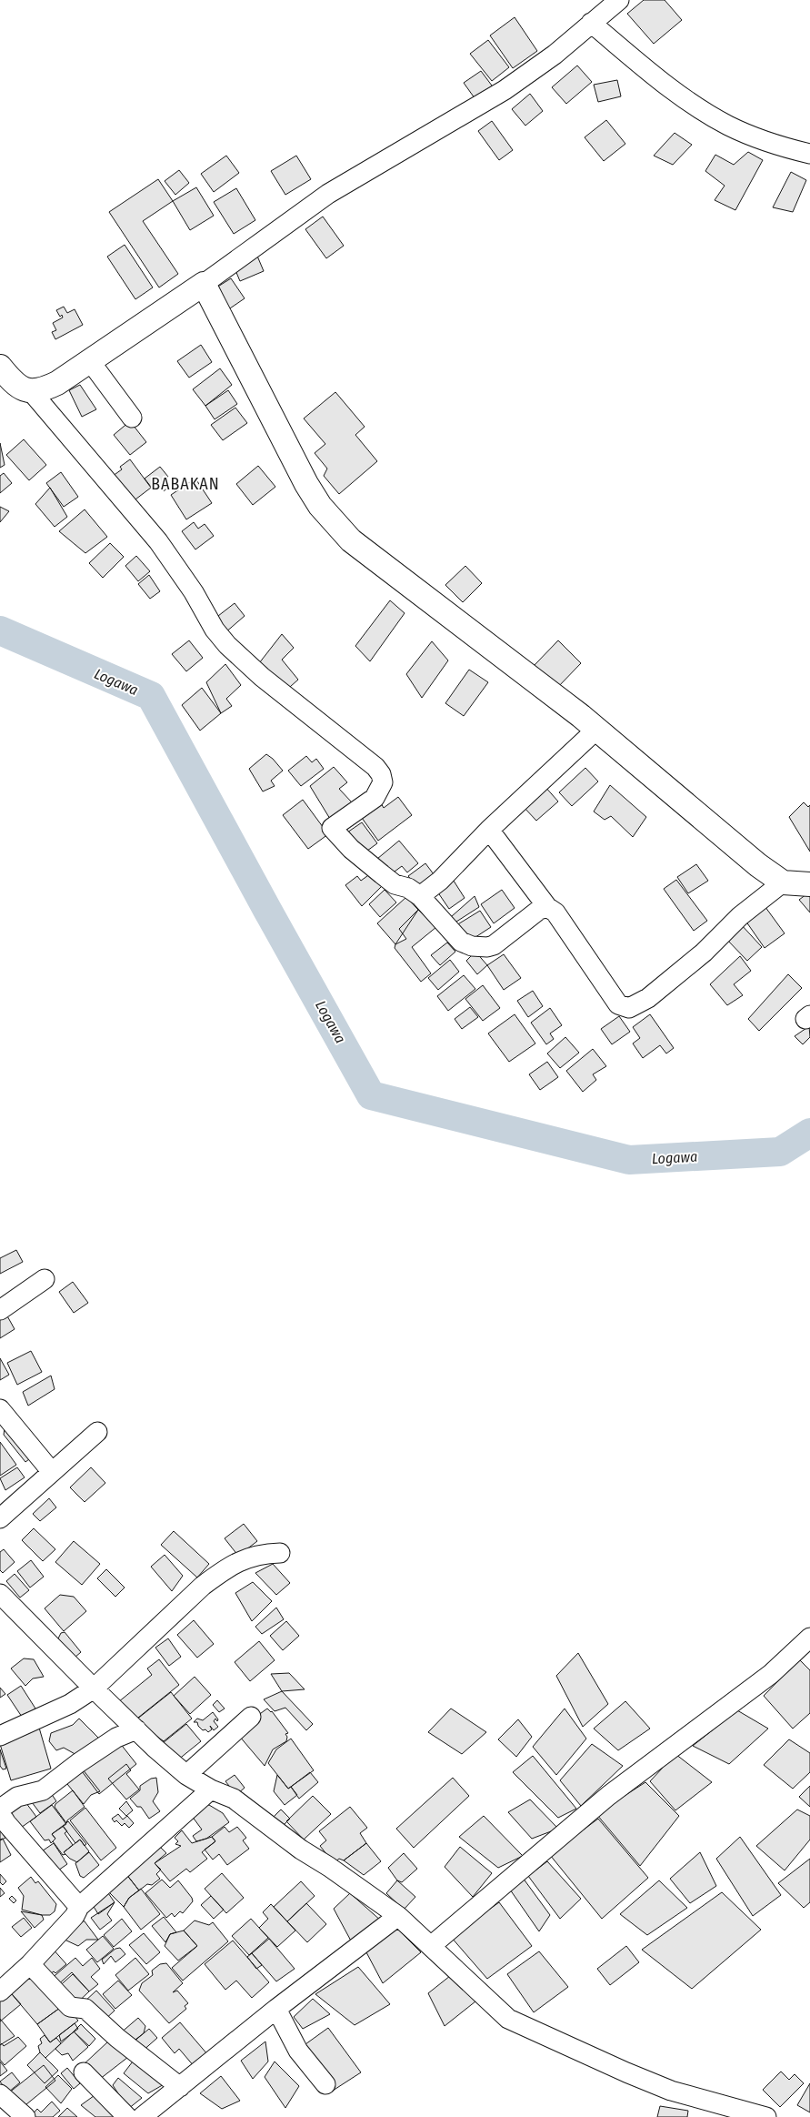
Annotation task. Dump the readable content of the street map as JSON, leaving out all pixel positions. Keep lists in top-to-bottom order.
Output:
{
  "districts": ["BABAKAN"],
  "water": ["Logawa"]
}
